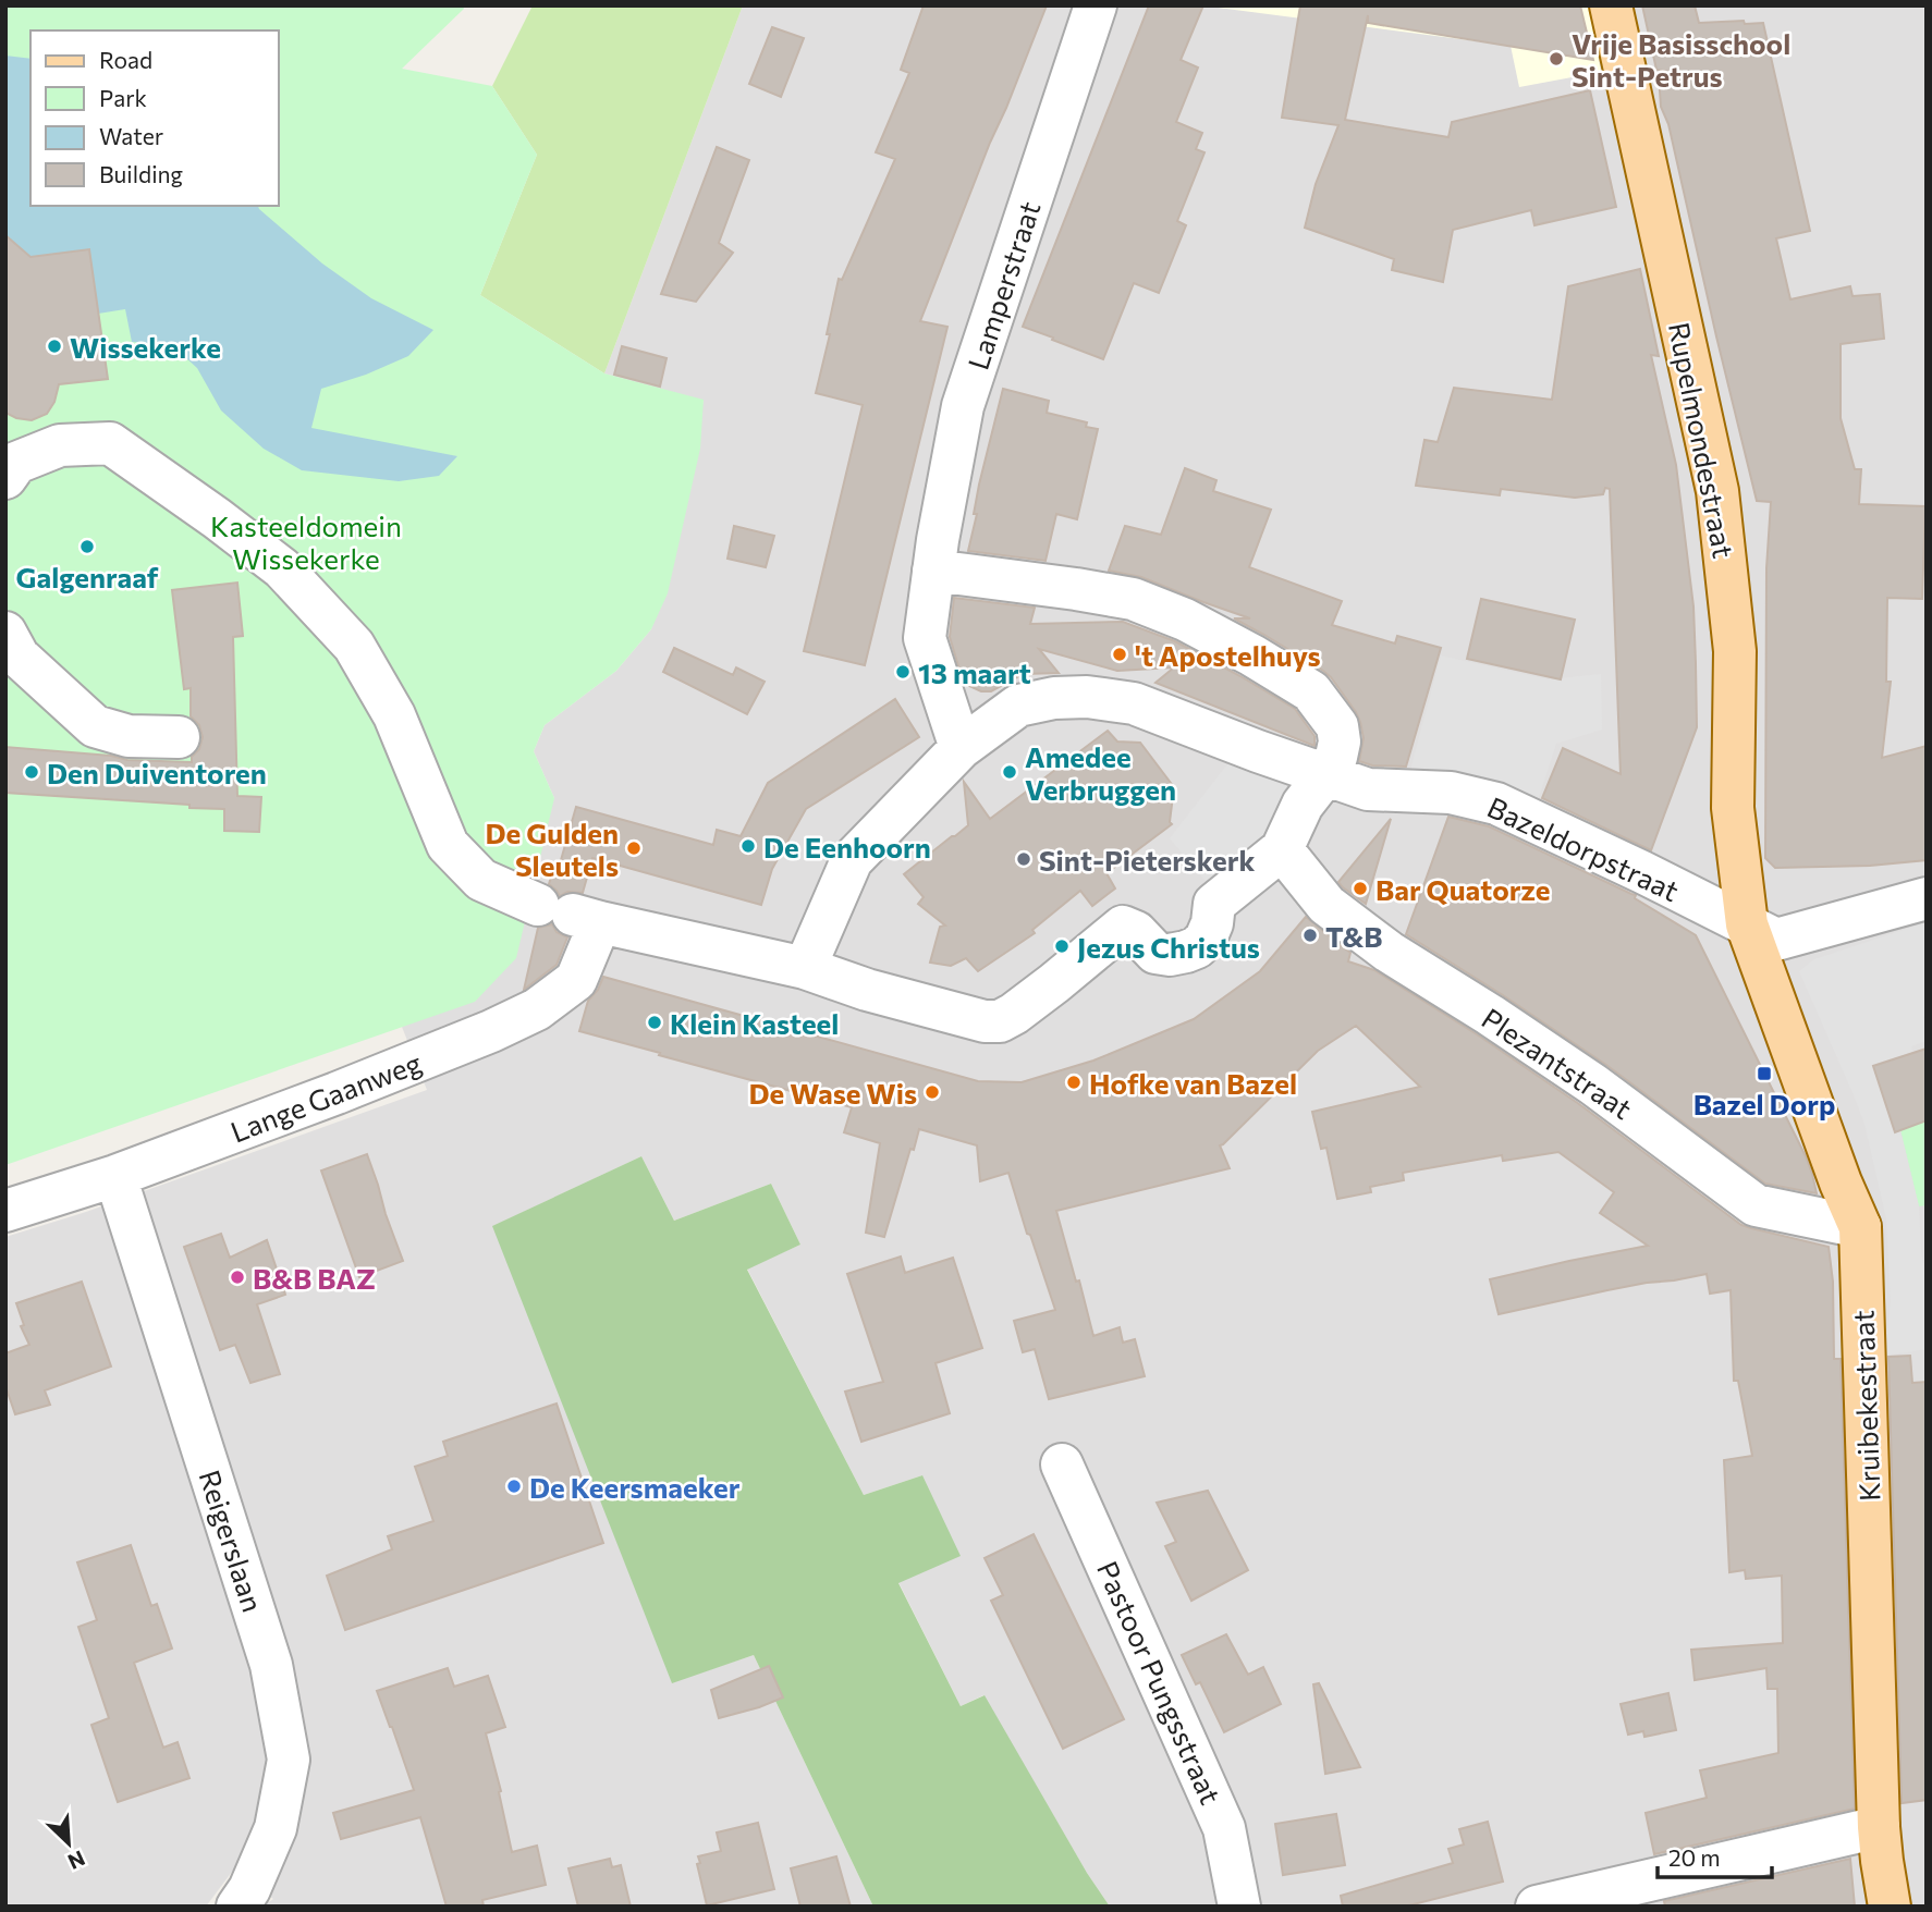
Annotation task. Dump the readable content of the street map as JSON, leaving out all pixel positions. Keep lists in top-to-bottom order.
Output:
{
  "streets": {
    "main road": ["Rupelmondestraat", "Kruibekestraat"],
    "street": [
      "Lamperstraat",
      "Bazeldorpstraat",
      "Plezantstraat",
      "Lange Gaanweg",
      "Reigerslaan",
      "Pastoor Pungsstraat"
    ]
  },
  "crossings": [
    ["Lamperstraat", "Bazeldorpstraat"],
    ["Rupelmondestraat", "Bazeldorpstraat"],
    ["Rupelmondestraat", "Kruibekestraat"],
    ["Bazeldorpstraat", "Kruibekestraat"],
    ["Plezantstraat", "Kruibekestraat"],
    ["Lange Gaanweg", "Reigerslaan"]
  ],
  "parks": ["Kasteeldomein Wissekerke"],
  "places": {
    "other": [
      "Vrije Basisschool Sint-Petrus",
      "Wissekerke",
      "Galgenraaf",
      "'t Apostelhuys",
      "13 maart",
      "Den Duiventoren",
      "Amedee Verbruggen",
      "De Eenhoorn",
      "De Gulden Sleutels",
      "Sint-Pieterskerk",
      "Bar Quatorze",
      "T&B",
      "Jezus Christus",
      "Klein Kasteel",
      "Hofke van Bazel",
      "De Wase Wis",
      "B&B BAZ",
      "De Keersmaeker"
    ],
    "transit": ["Bazel Dorp"]
  },
  "legend": [
    "Road",
    "Park",
    "Water",
    "Building"
  ],
  "scale_bar": "20 m",
  "north": "bottom right"
}
